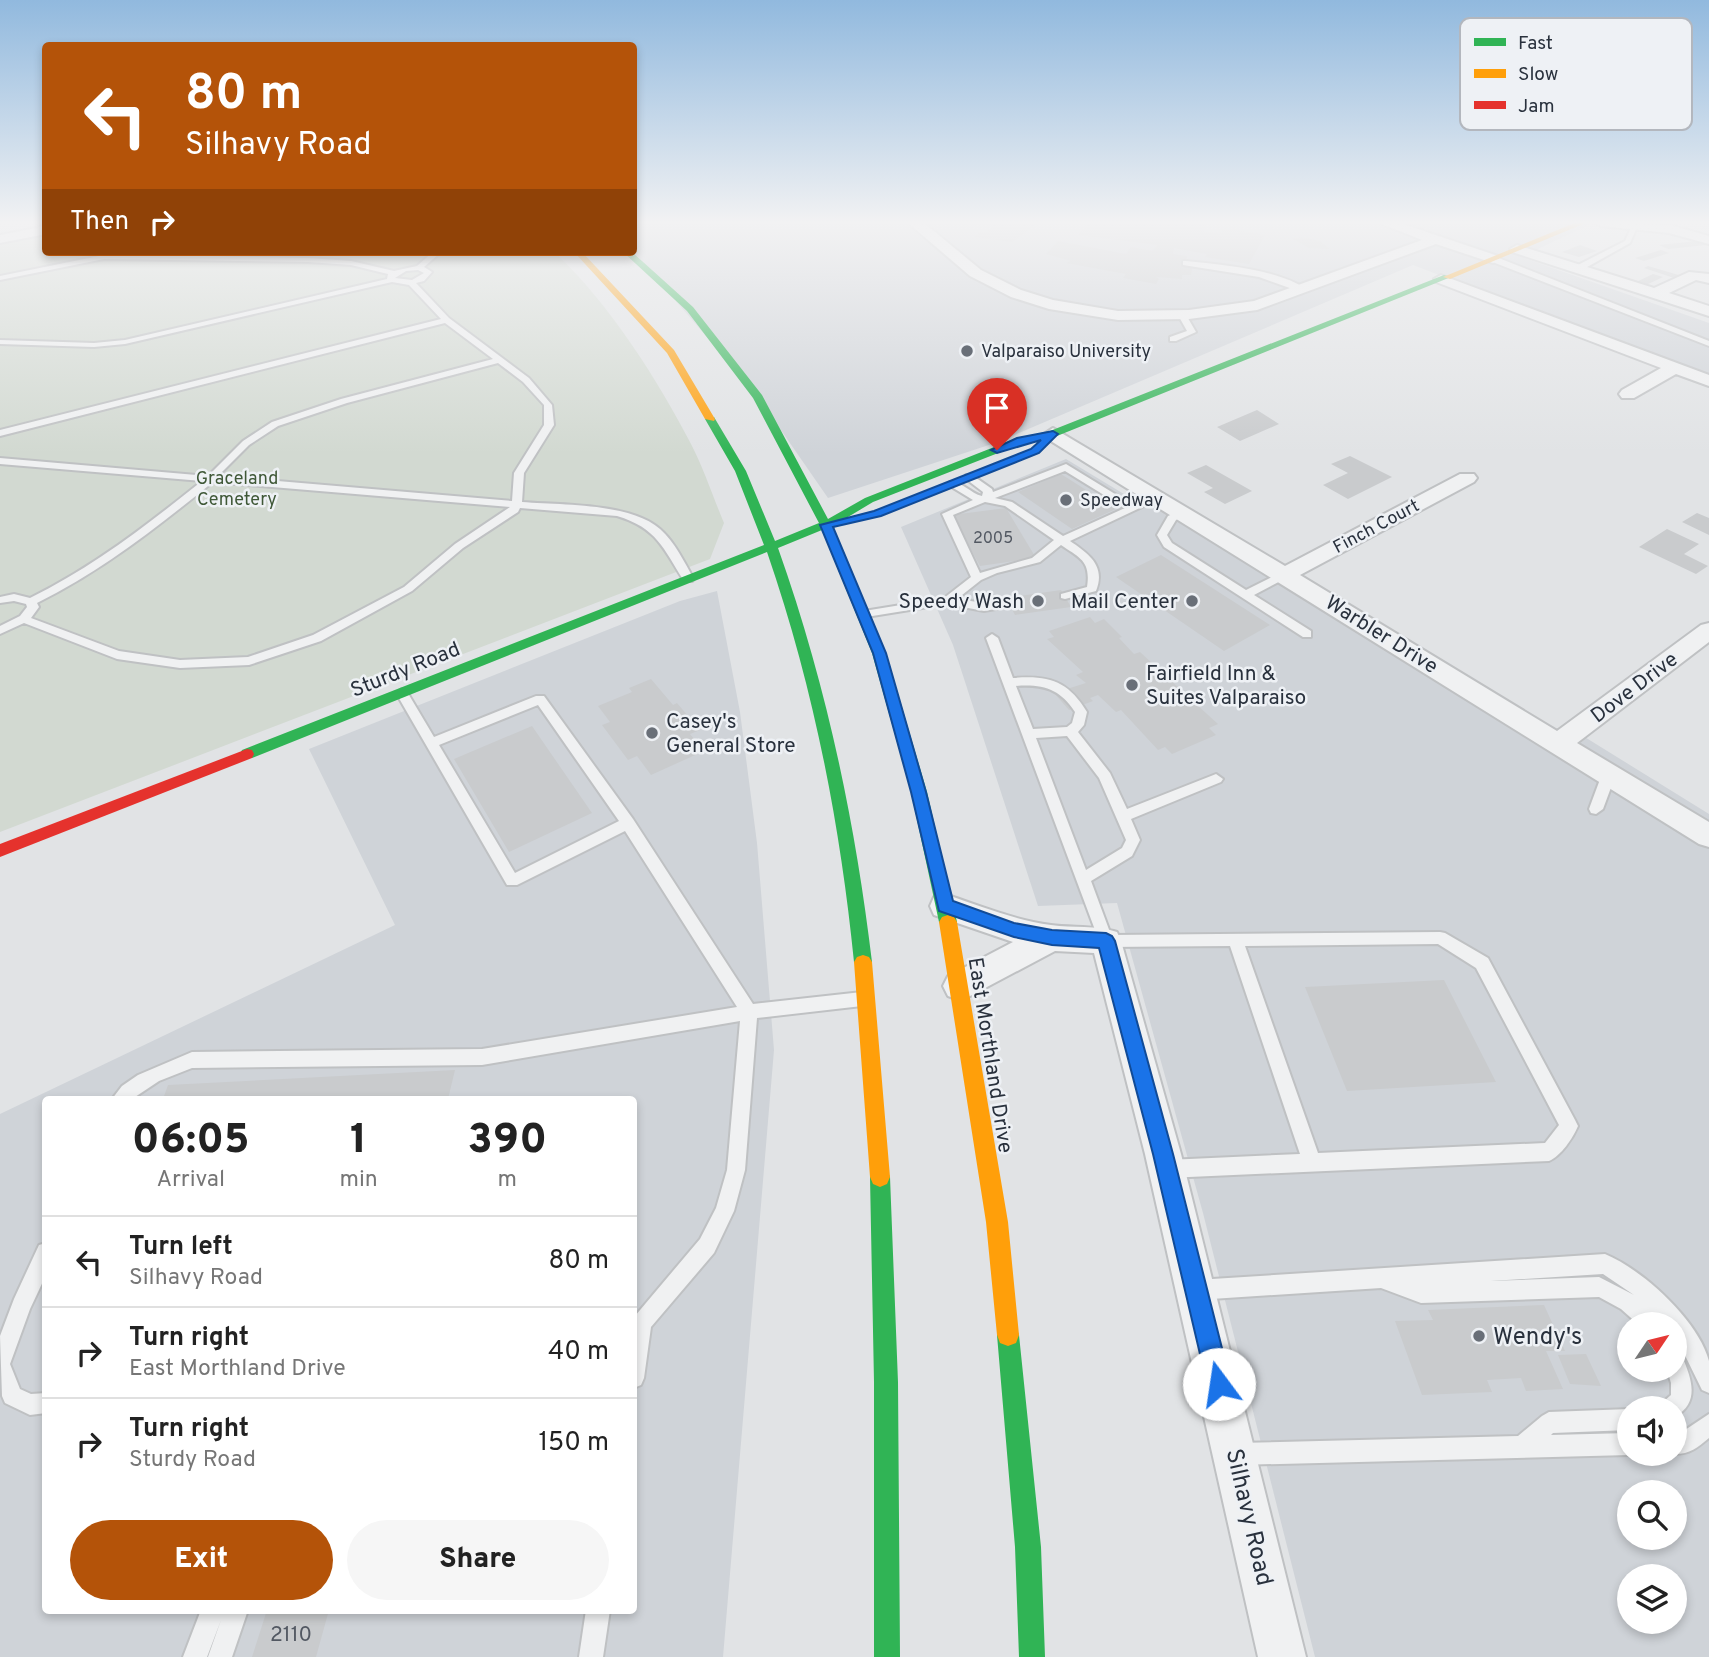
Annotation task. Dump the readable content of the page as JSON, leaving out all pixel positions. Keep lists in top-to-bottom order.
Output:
{
  "streets": {
    "main road": ["Sturdy Road", "East Morthland Drive"],
    "street": [
      "Finch Court",
      "Warbler Drive",
      "Dove Drive",
      "Silhavy Road"
    ]
  },
  "crossings": [
    ["Finch Court", "Warbler Drive"],
    ["Warbler Drive", "Sturdy Road"],
    ["Warbler Drive", "Dove Drive"],
    ["Sturdy Road", "East Morthland Drive"]
  ],
  "parks": ["Graceland Cemetery"],
  "places": [
    "Valparaiso University",
    "Speedway",
    "Speedy Wash",
    "Mail Center",
    "Fairfield Inn & Suites Valparaiso",
    "Casey's General Store",
    "Wendy's"
  ],
  "house_numbers": ["2005", "2110"],
  "legend": ["Fast", "Slow", "Jam"],
  "north": "top right",
  "page": {
    "turn": ["80 m", "Silhavy Road"],
    "then": "Then",
    "eta": [
      "06:05",
      "Arrival",
      "1",
      "min",
      "390",
      "m"
    ],
    "list": [
      {
        "name": "Turn left",
        "note": "Silhavy Road",
        "value": "80 m"
      },
      {
        "name": "Turn right",
        "note": "East Morthland Drive",
        "value": "40 m"
      },
      {
        "name": "Turn right",
        "note": "Sturdy Road",
        "value": "150 m"
      }
    ],
    "buttons": ["Exit", "Share"]
  }
}
